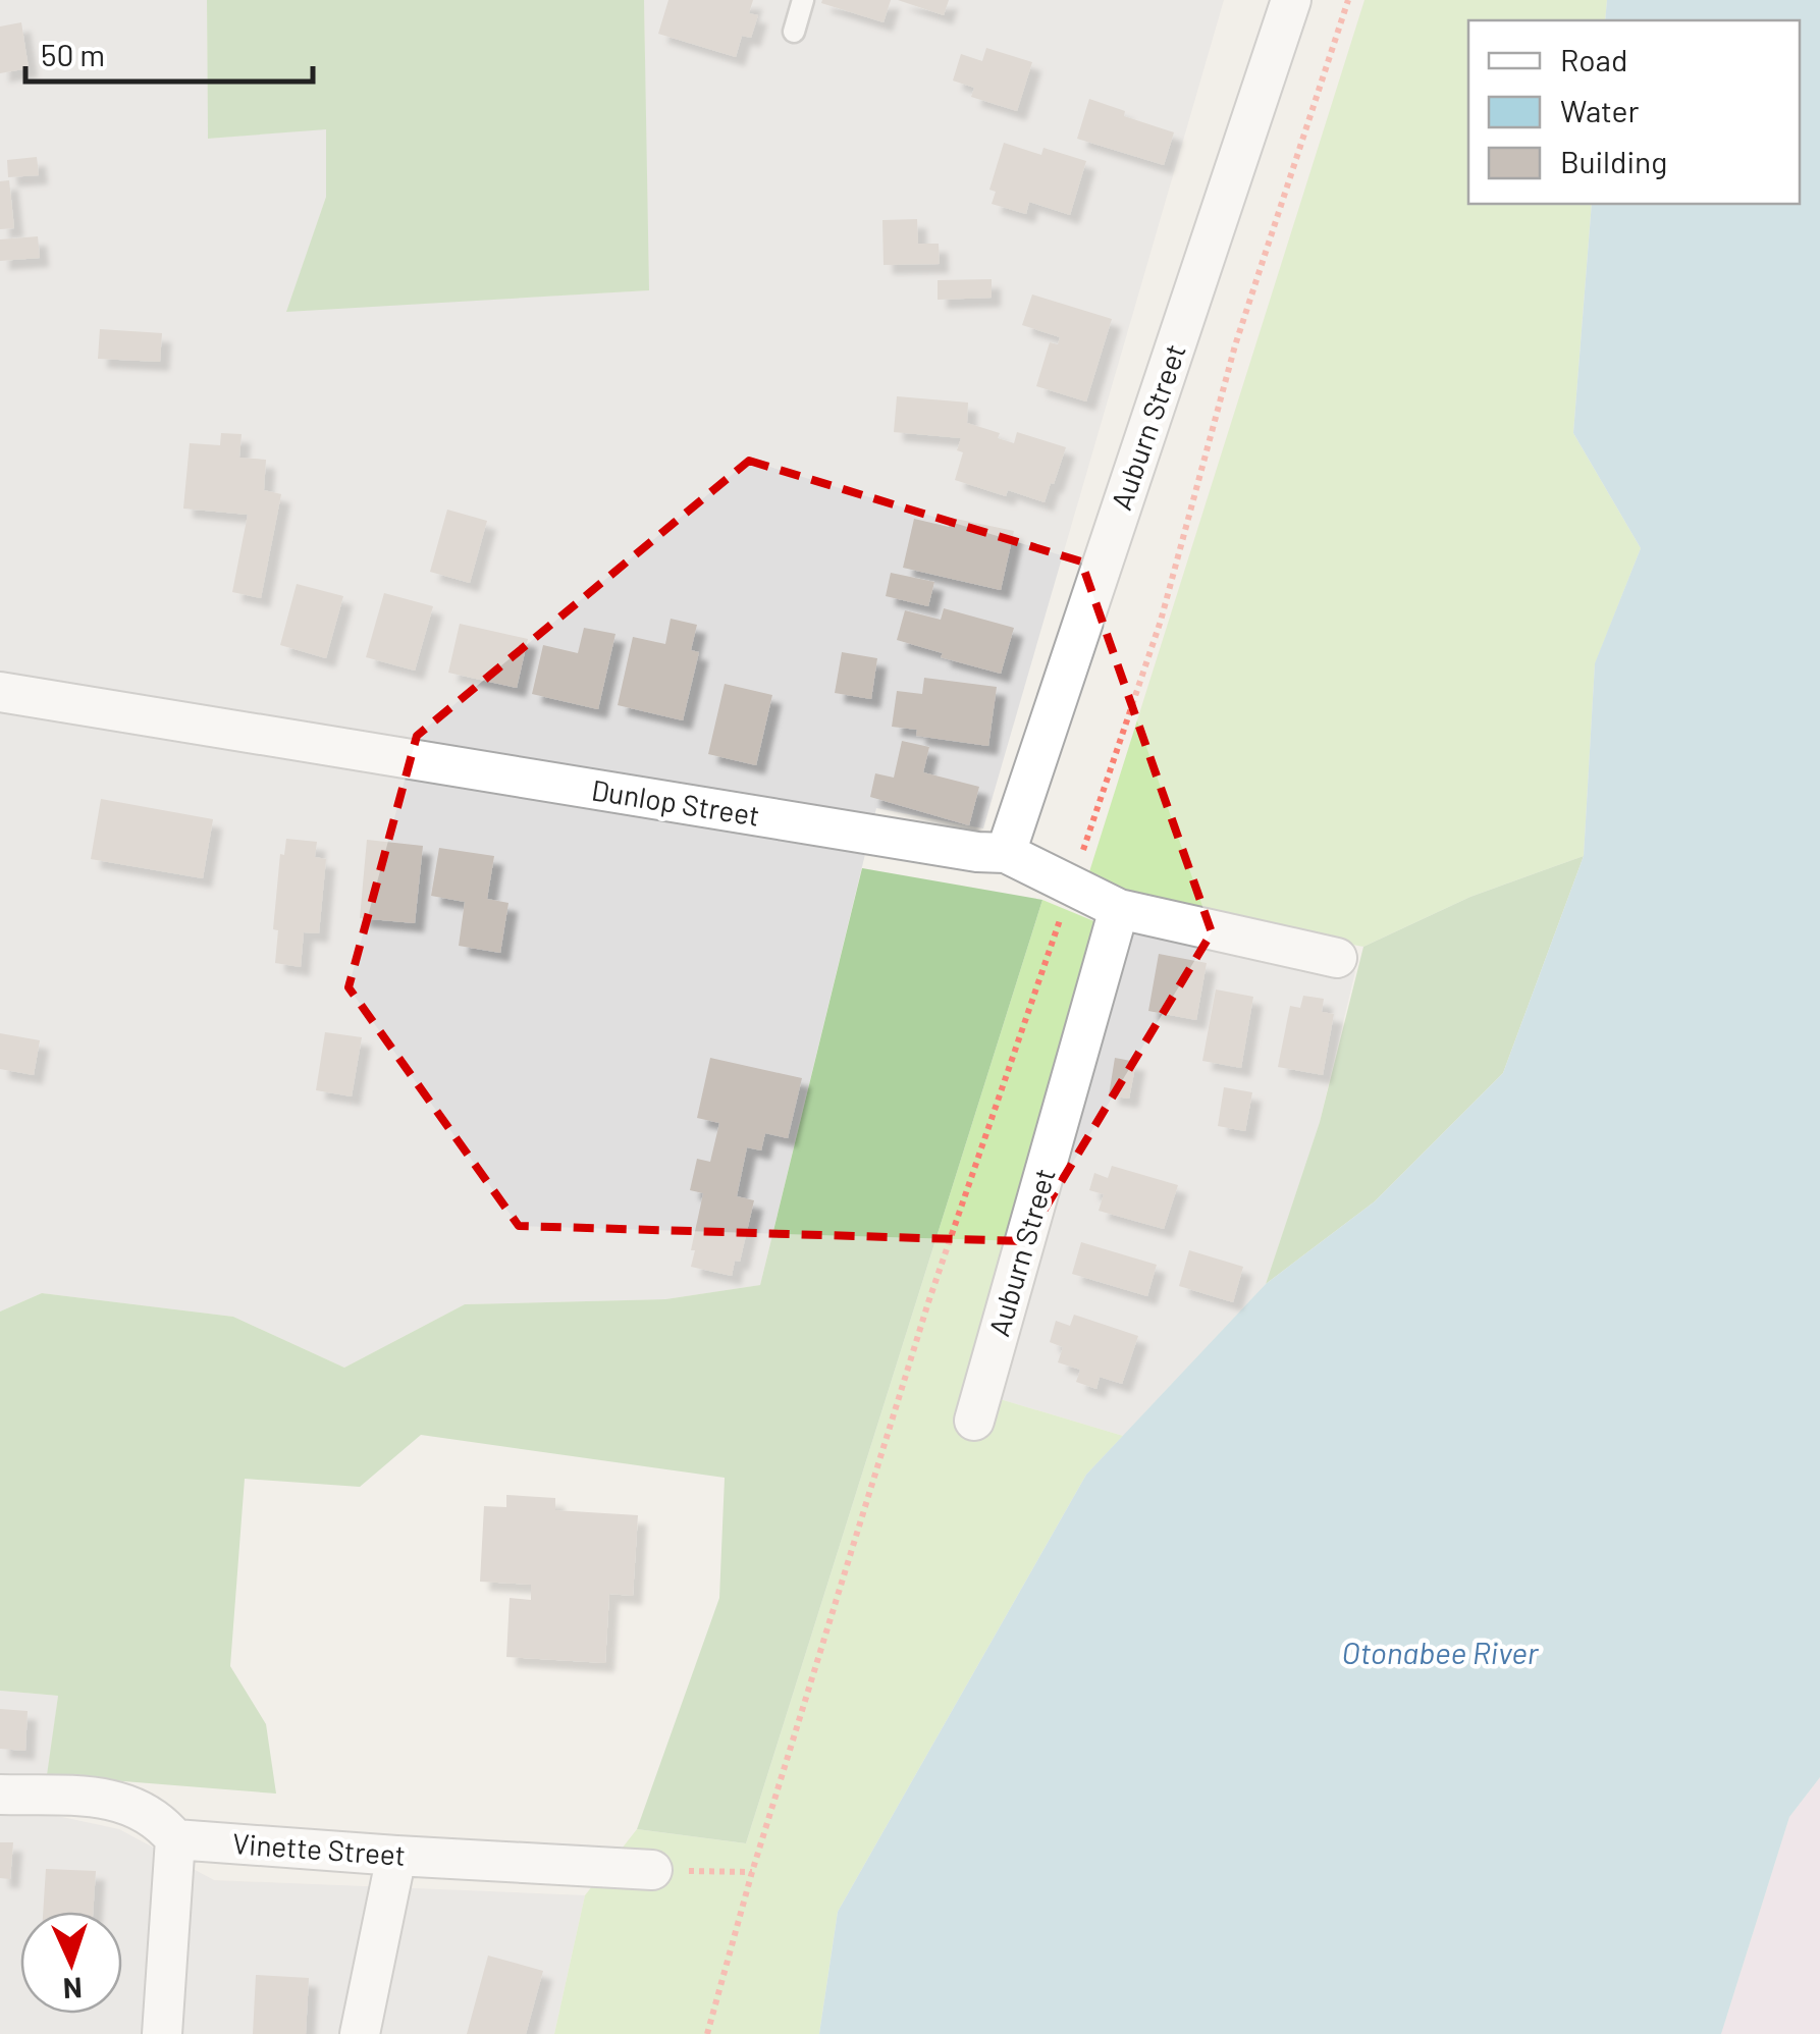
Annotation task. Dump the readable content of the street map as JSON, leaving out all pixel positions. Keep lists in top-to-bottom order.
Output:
{
  "streets": {
    "street": ["Auburn Street", "Dunlop Street", "Vinette Street"]
  },
  "crossings": [
    ["Auburn Street", "Dunlop Street"]
  ],
  "water": ["Otonabee River"],
  "legend": ["Road", "Water", "Building"],
  "scale_bar": "50 m",
  "north": "bottom"
}
